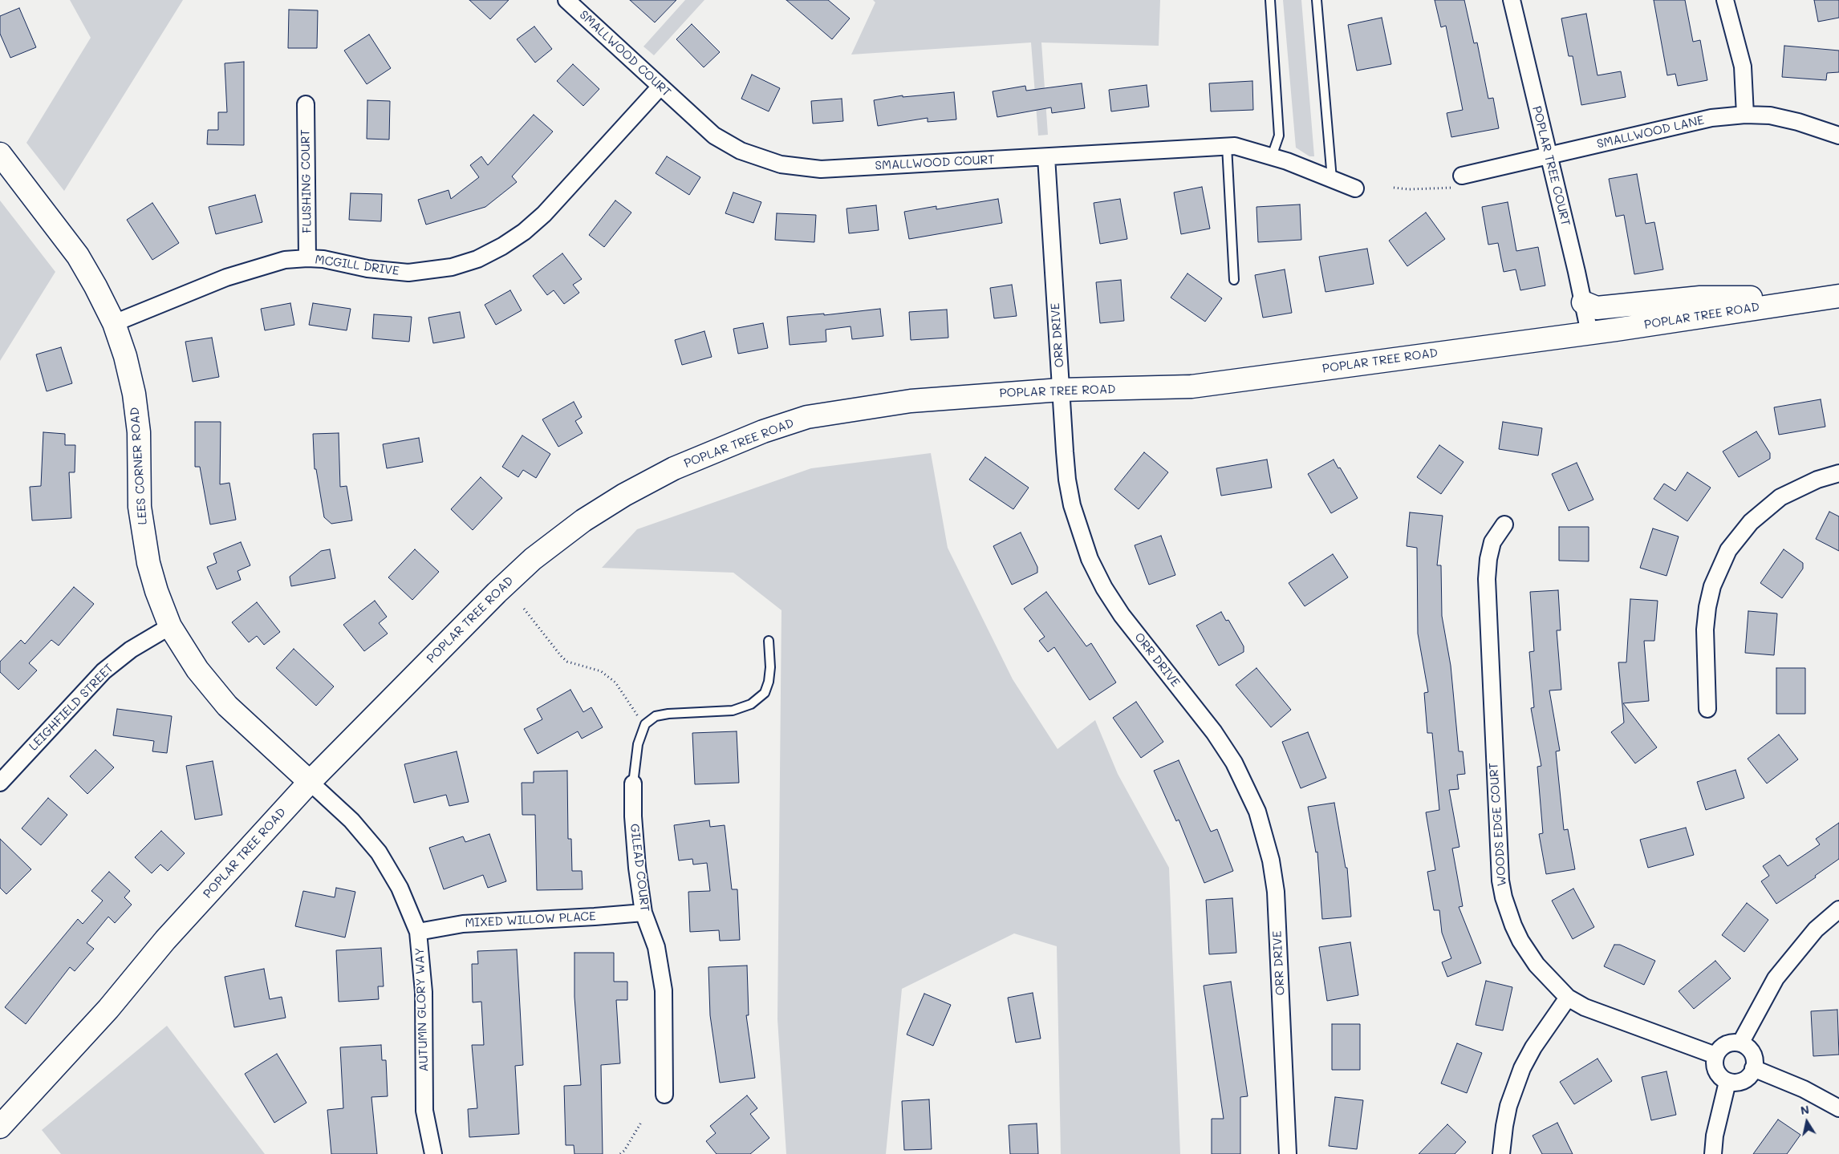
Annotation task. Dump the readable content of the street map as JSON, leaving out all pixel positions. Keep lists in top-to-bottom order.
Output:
{
  "streets": {
    "main road": ["POPLAR TREE ROAD", "LEES CORNER ROAD"],
    "street": [
      "SMALLWOOD COURT",
      "SMALLWOOD LANE",
      "POPLAR TREE COURT",
      "FLUSHING COURT",
      "MCGILL DRIVE",
      "ORR DRIVE",
      "LEIGHFIELD STREET",
      "WOODS EDGE COURT",
      "GILEAD COURT",
      "MIXED WILLOW PLACE",
      "AUTUMN GLORY WAY"
    ]
  },
  "crossings": [
    ["SMALLWOOD COURT", "MCGILL DRIVE"],
    ["SMALLWOOD COURT", "ORR DRIVE"],
    ["SMALLWOOD LANE", "POPLAR TREE COURT"],
    ["POPLAR TREE COURT", "POPLAR TREE ROAD"],
    ["FLUSHING COURT", "MCGILL DRIVE"],
    ["MCGILL DRIVE", "LEES CORNER ROAD"],
    ["POPLAR TREE ROAD", "ORR DRIVE"],
    ["POPLAR TREE ROAD", "LEES CORNER ROAD"],
    ["POPLAR TREE ROAD", "AUTUMN GLORY WAY"],
    ["LEES CORNER ROAD", "LEIGHFIELD STREET"],
    ["LEES CORNER ROAD", "AUTUMN GLORY WAY"],
    ["GILEAD COURT", "MIXED WILLOW PLACE"],
    ["MIXED WILLOW PLACE", "AUTUMN GLORY WAY"]
  ],
  "north": "top"
}
